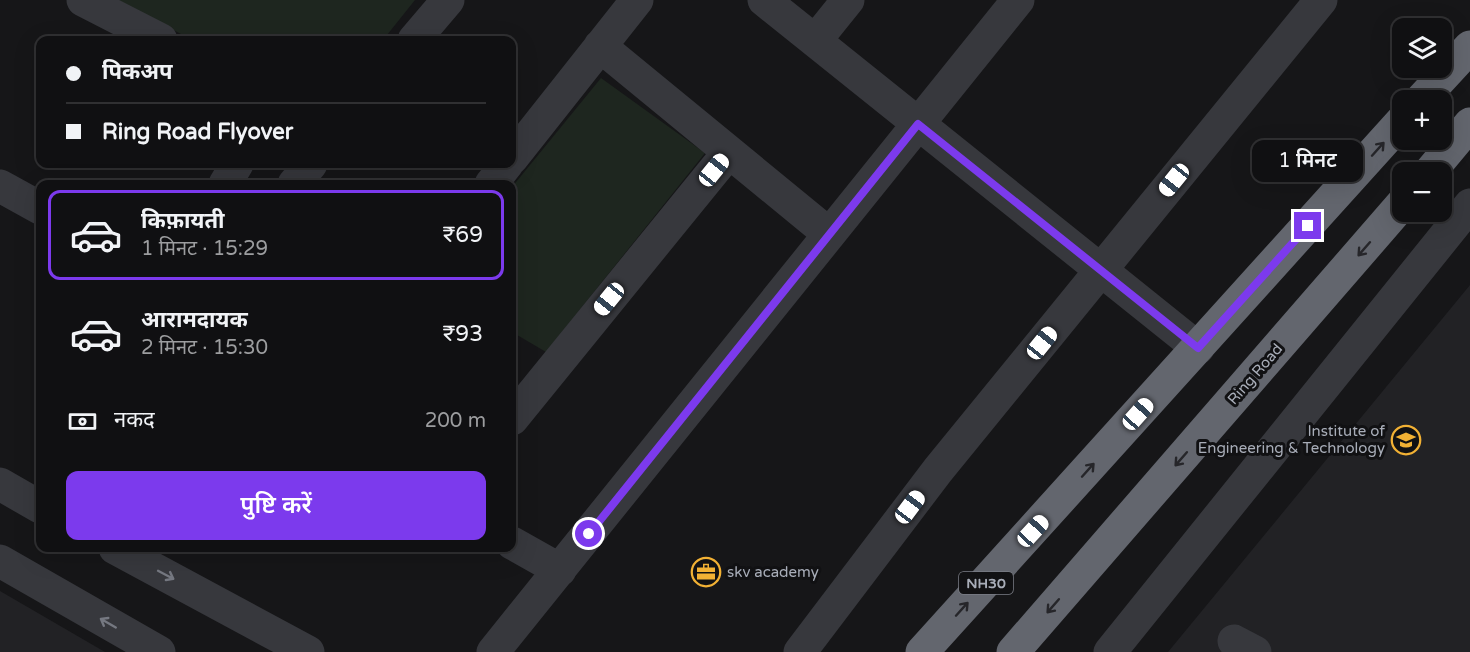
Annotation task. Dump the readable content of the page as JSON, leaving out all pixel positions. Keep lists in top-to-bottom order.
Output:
{
  "streets": {
    "highway": ["Ring Road", "NH30"]
  },
  "places": {
    "school or university": ["Institute of Engineering & Technology"],
    "office": ["skv academy"]
  },
  "page": {
    "map_buttons": ["+", "−"],
    "banner": ["पिकअप", "Ring Road Flyover"],
    "bubble": "1 मिनट",
    "list": [
      {
        "name": "किफ़ायती",
        "note": "1 मिनट · 15:29",
        "value": "₹69"
      },
      {
        "name": "आरामदायक",
        "note": "2 मिनट · 15:30",
        "value": "₹93"
      }
    ],
    "pay": ["नकद", "200 m"],
    "buttons": "पुष्टि करें"
  }
}
